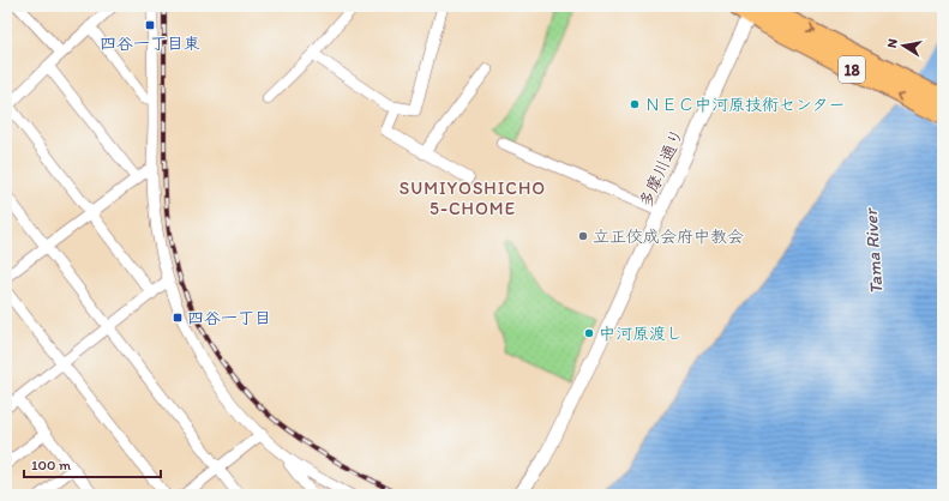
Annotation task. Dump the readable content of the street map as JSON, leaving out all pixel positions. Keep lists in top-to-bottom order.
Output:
{
  "streets": {
    "main road": ["18"],
    "street": ["多摩川通り"]
  },
  "crossings": [
    ["18", "多摩川通り"]
  ],
  "districts": ["SUMIYOSHICHO 5-CHOME"],
  "water": ["Tama River"],
  "places": {
    "transit": ["四谷一丁目東", "四谷一丁目"],
    "other": ["ＮＥＣ中河原技術センター", "立正佼成会府中教会", "中河原渡し"]
  },
  "scale_bar": "100 m",
  "north": "left"
}
